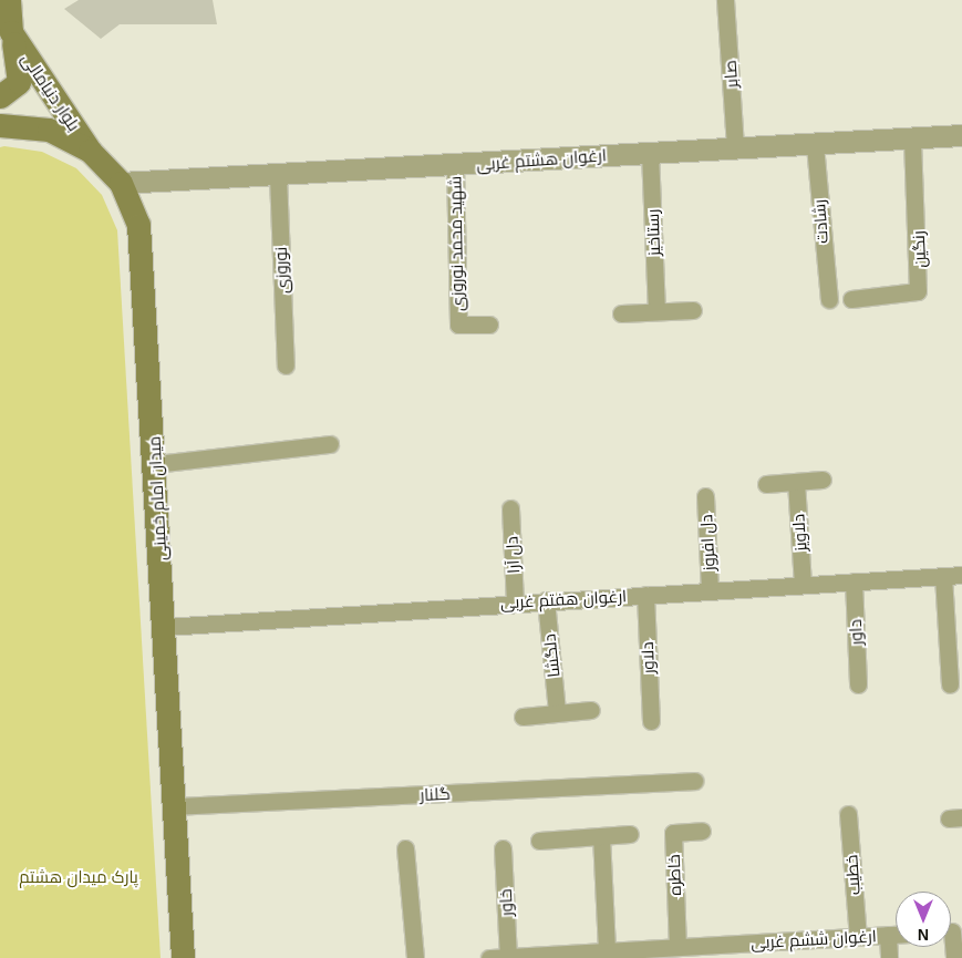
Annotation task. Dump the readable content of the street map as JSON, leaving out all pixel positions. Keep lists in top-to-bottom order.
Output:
{
  "streets": {
    "main road": ["بلوار دنیامالی", "میدان امام خمینی"],
    "street": [
      "صابر",
      "ارغوان هشتم غربی",
      "رشادت",
      "رستاخیز",
      "شهید محمد نوروزی",
      "رنگین",
      "نوروزی",
      "دلاویز",
      "دل افروز",
      "دل آرا",
      "ارغوان هفتم غربی",
      "داور",
      "دلگشا",
      "دلاور",
      "گلنار",
      "خاطره",
      "خطیب",
      "خاور",
      "ارغوان ششم غربی"
    ]
  },
  "crossings": [
    ["صابر", "ارغوان هشتم غربی"],
    ["بلوار دنیامالی", "میدان امام خمینی"],
    ["ارغوان هشتم غربی", "رشادت"],
    ["ارغوان هشتم غربی", "رستاخیز"],
    ["ارغوان هشتم غربی", "شهید محمد نوروزی"],
    ["ارغوان هشتم غربی", "رنگین"],
    ["ارغوان هشتم غربی", "نوروزی"],
    ["ارغوان هشتم غربی", "میدان امام خمینی"],
    ["میدان امام خمینی", "ارغوان هفتم غربی"],
    ["میدان امام خمینی", "گلنار"],
    ["دلاویز", "ارغوان هفتم غربی"],
    ["دل افروز", "ارغوان هفتم غربی"],
    ["دل آرا", "ارغوان هفتم غربی"],
    ["ارغوان هفتم غربی", "داور"],
    ["ارغوان هفتم غربی", "دلگشا"],
    ["ارغوان هفتم غربی", "دلاور"],
    ["خاطره", "ارغوان ششم غربی"],
    ["خطیب", "ارغوان ششم غربی"],
    ["خاور", "ارغوان ششم غربی"]
  ],
  "parks": ["پارک میدان هشتم"],
  "north": "bottom"
}
